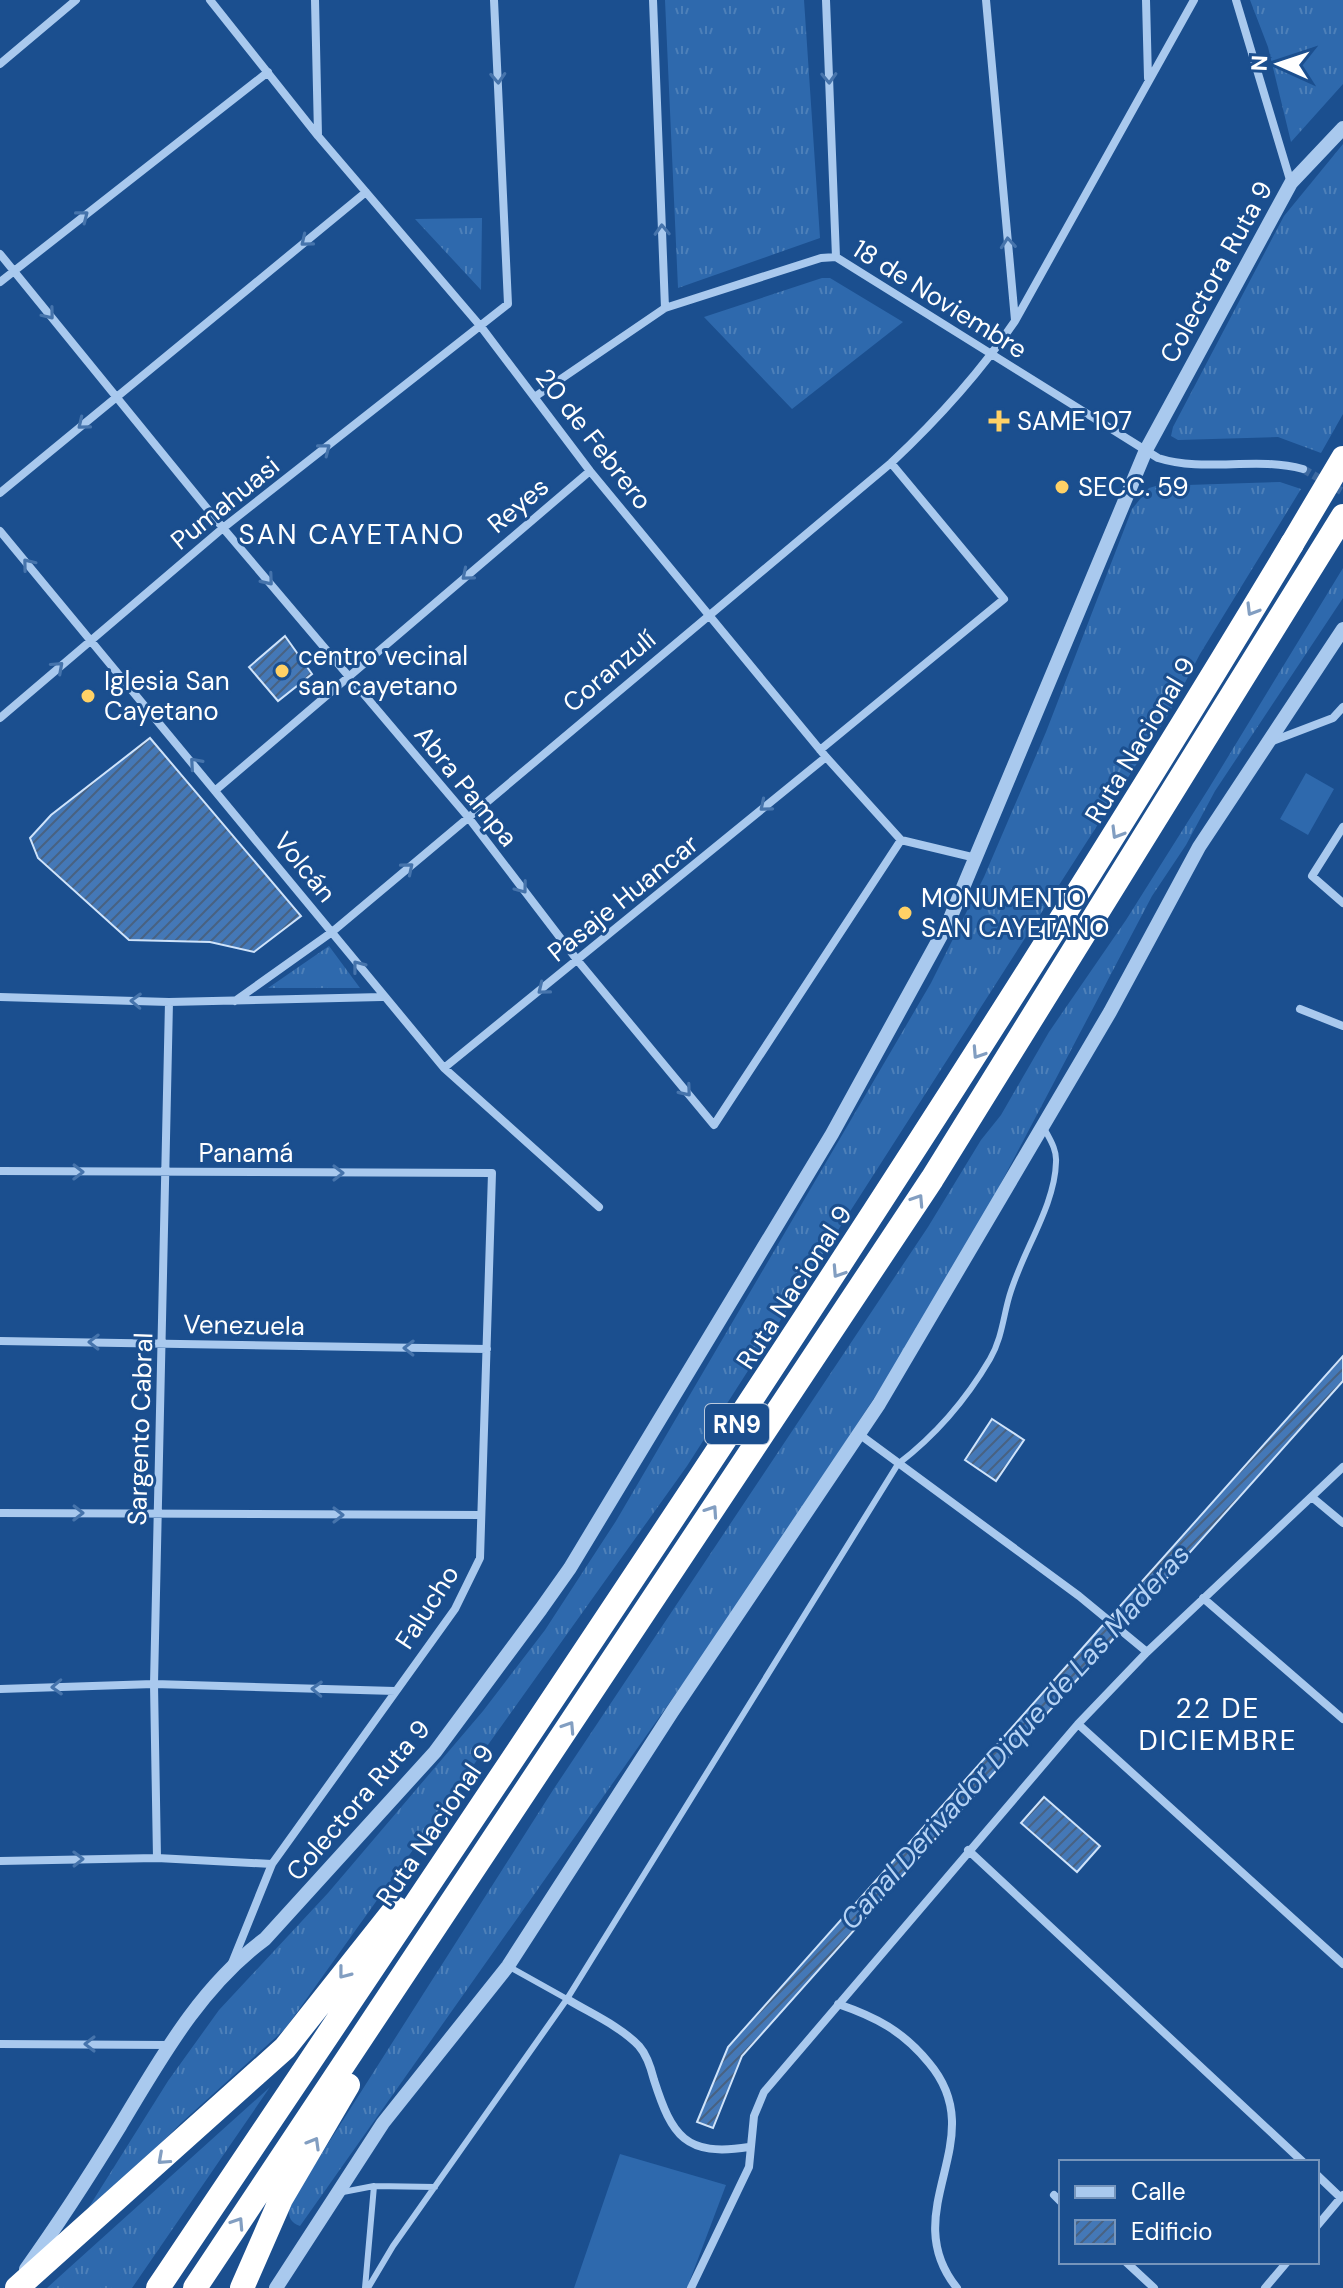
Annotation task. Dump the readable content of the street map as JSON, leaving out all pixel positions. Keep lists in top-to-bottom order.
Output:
{
  "streets": {
    "highway": ["Ruta Nacional 9", "RN9"],
    "street": [
      "Colectora Ruta 9",
      "18 de Noviembre",
      "20 de Febrero",
      "Pumahuasi",
      "Reyes",
      "Coranzulí",
      "Abra Pampa",
      "Volcán",
      "Pasaje Huancar",
      "Panamá",
      "Venezuela",
      "Sargento Cabral",
      "Falucho"
    ]
  },
  "crossings": [
    ["Colectora Ruta 9", "18 de Noviembre"],
    ["Colectora Ruta 9", "Falucho"],
    ["18 de Noviembre", "20 de Febrero"],
    ["18 de Noviembre", "Coranzulí"],
    ["20 de Febrero", "Pumahuasi"],
    ["20 de Febrero", "Reyes"],
    ["20 de Febrero", "Coranzulí"],
    ["20 de Febrero", "Abra Pampa"],
    ["20 de Febrero", "Pasaje Huancar"],
    ["Pumahuasi", "Abra Pampa"],
    ["Pumahuasi", "Volcán"],
    ["Reyes", "Abra Pampa"],
    ["Reyes", "Volcán"],
    ["Coranzulí", "Abra Pampa"],
    ["Coranzulí", "Volcán"],
    ["Coranzulí", "Pasaje Huancar"],
    ["Abra Pampa", "Pasaje Huancar"],
    ["Volcán", "Pasaje Huancar"],
    ["Panamá", "Sargento Cabral"],
    ["Panamá", "Falucho"],
    ["Venezuela", "Sargento Cabral"],
    ["Venezuela", "Falucho"]
  ],
  "one_way": [
    "Reyes",
    "Volcán",
    "Pasaje Huancar",
    "Panamá",
    "Venezuela"
  ],
  "districts": ["SAN CAYETANO", "22 DE DICIEMBRE"],
  "water": ["Canal Derivador Dique de Las Maderas"],
  "places": {
    "health": ["SAME 107"],
    "other": [
      "SECC. 59",
      "centro vecinal san cayetano",
      "Iglesia San Cayetano",
      "MONUMENTO SAN CAYETANO"
    ]
  },
  "legend": ["Calle", "Edificio"],
  "north": "left"
}
